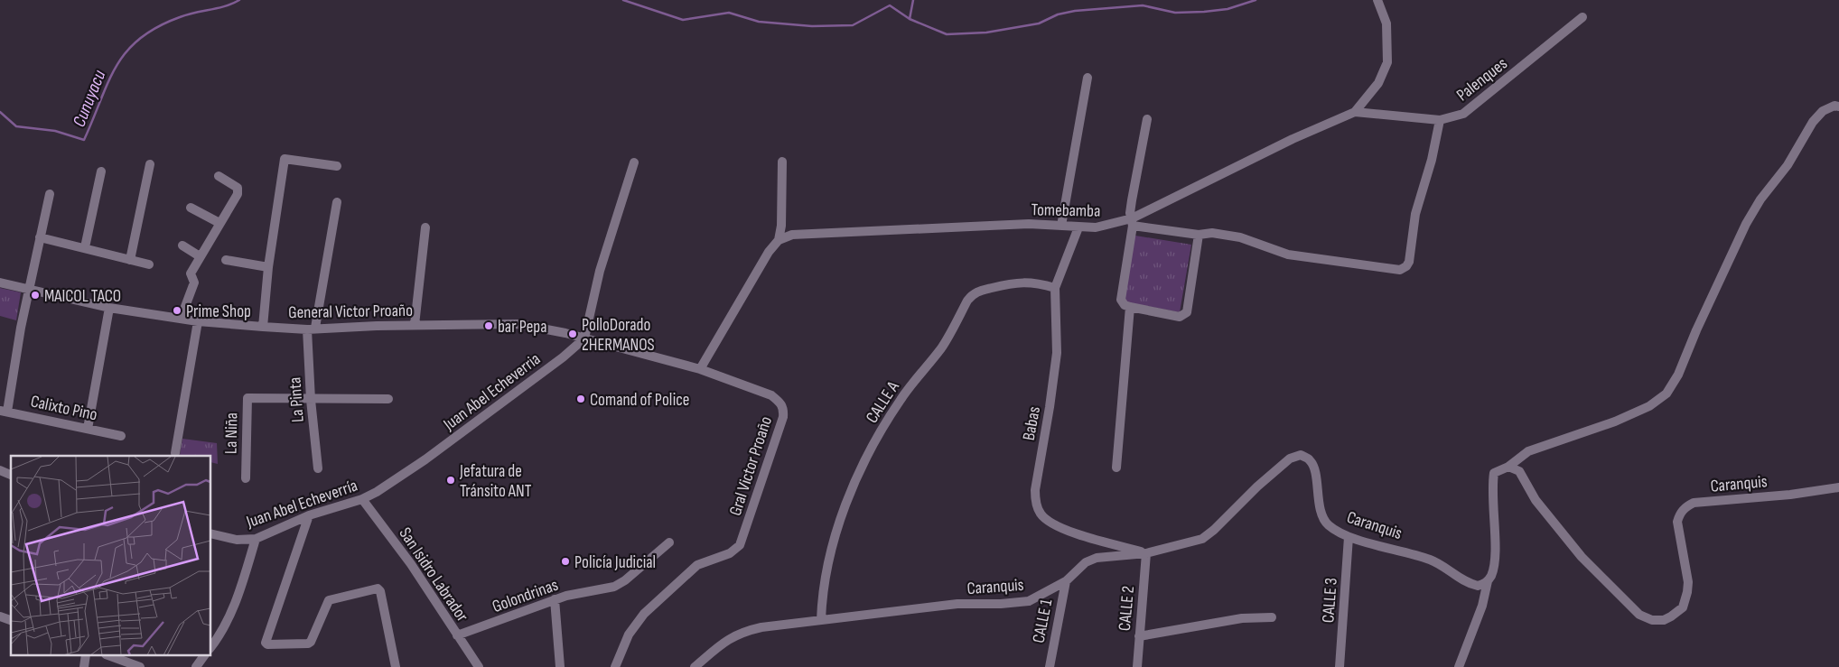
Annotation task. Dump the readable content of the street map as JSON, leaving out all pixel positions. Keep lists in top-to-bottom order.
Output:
{
  "streets": {
    "street": [
      "Palenques",
      "Tomebamba",
      "General Victor Proaño",
      "Juan Abel Echeverria",
      "La Pinta",
      "CALLE A",
      "Calixto Pino",
      "Babas",
      "La Niña",
      "Gral Victor Proaño",
      "Caranquis",
      "Juan Abel Echeverría",
      "San Isidro Labrador",
      "Golondrinas",
      "CALLE 3",
      "CALLE 2",
      "CALLE 1"
    ]
  },
  "crossings": [
    ["Palenques", "Tomebamba"],
    ["Tomebamba", "Babas"],
    ["General Victor Proaño", "Juan Abel Echeverria"],
    ["General Victor Proaño", "La Pinta"],
    ["General Victor Proaño", "Gral Victor Proaño"],
    ["Juan Abel Echeverria", "Juan Abel Echeverría"],
    ["La Pinta", "La Niña"],
    ["CALLE A", "Babas"],
    ["CALLE A", "Caranquis"],
    ["Babas", "Caranquis"],
    ["Babas", "CALLE 2"],
    ["Caranquis", "CALLE 3"],
    ["Caranquis", "CALLE 2"],
    ["Caranquis", "CALLE 1"],
    ["Juan Abel Echeverría", "San Isidro Labrador"],
    ["San Isidro Labrador", "Golondrinas"]
  ],
  "water": ["Cunuyacu"],
  "places": [
    "MAICOL TACO",
    "Prime Shop",
    "bar Pepa",
    "PolloDorado 2HERMANOS",
    "Comand of Police",
    "Jefatura de Tránsito ANT",
    "Policía Judicial"
  ]
}
